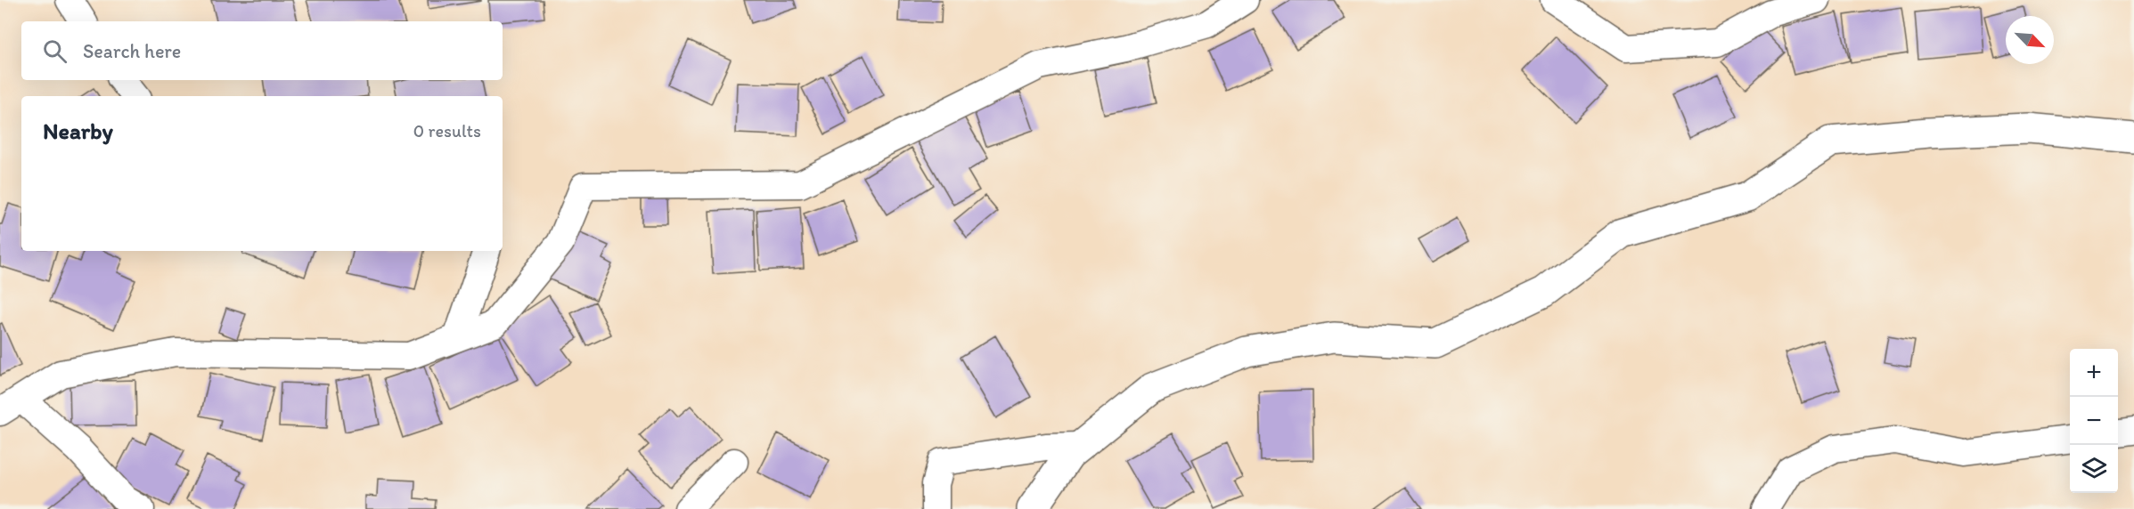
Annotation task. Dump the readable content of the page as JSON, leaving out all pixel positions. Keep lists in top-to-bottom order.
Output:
{
  "north": "bottom right",
  "page": {
    "search": "Search here",
    "heading": ["Nearby", "0 results"],
    "map_buttons": ["+", "−"]
  }
}
